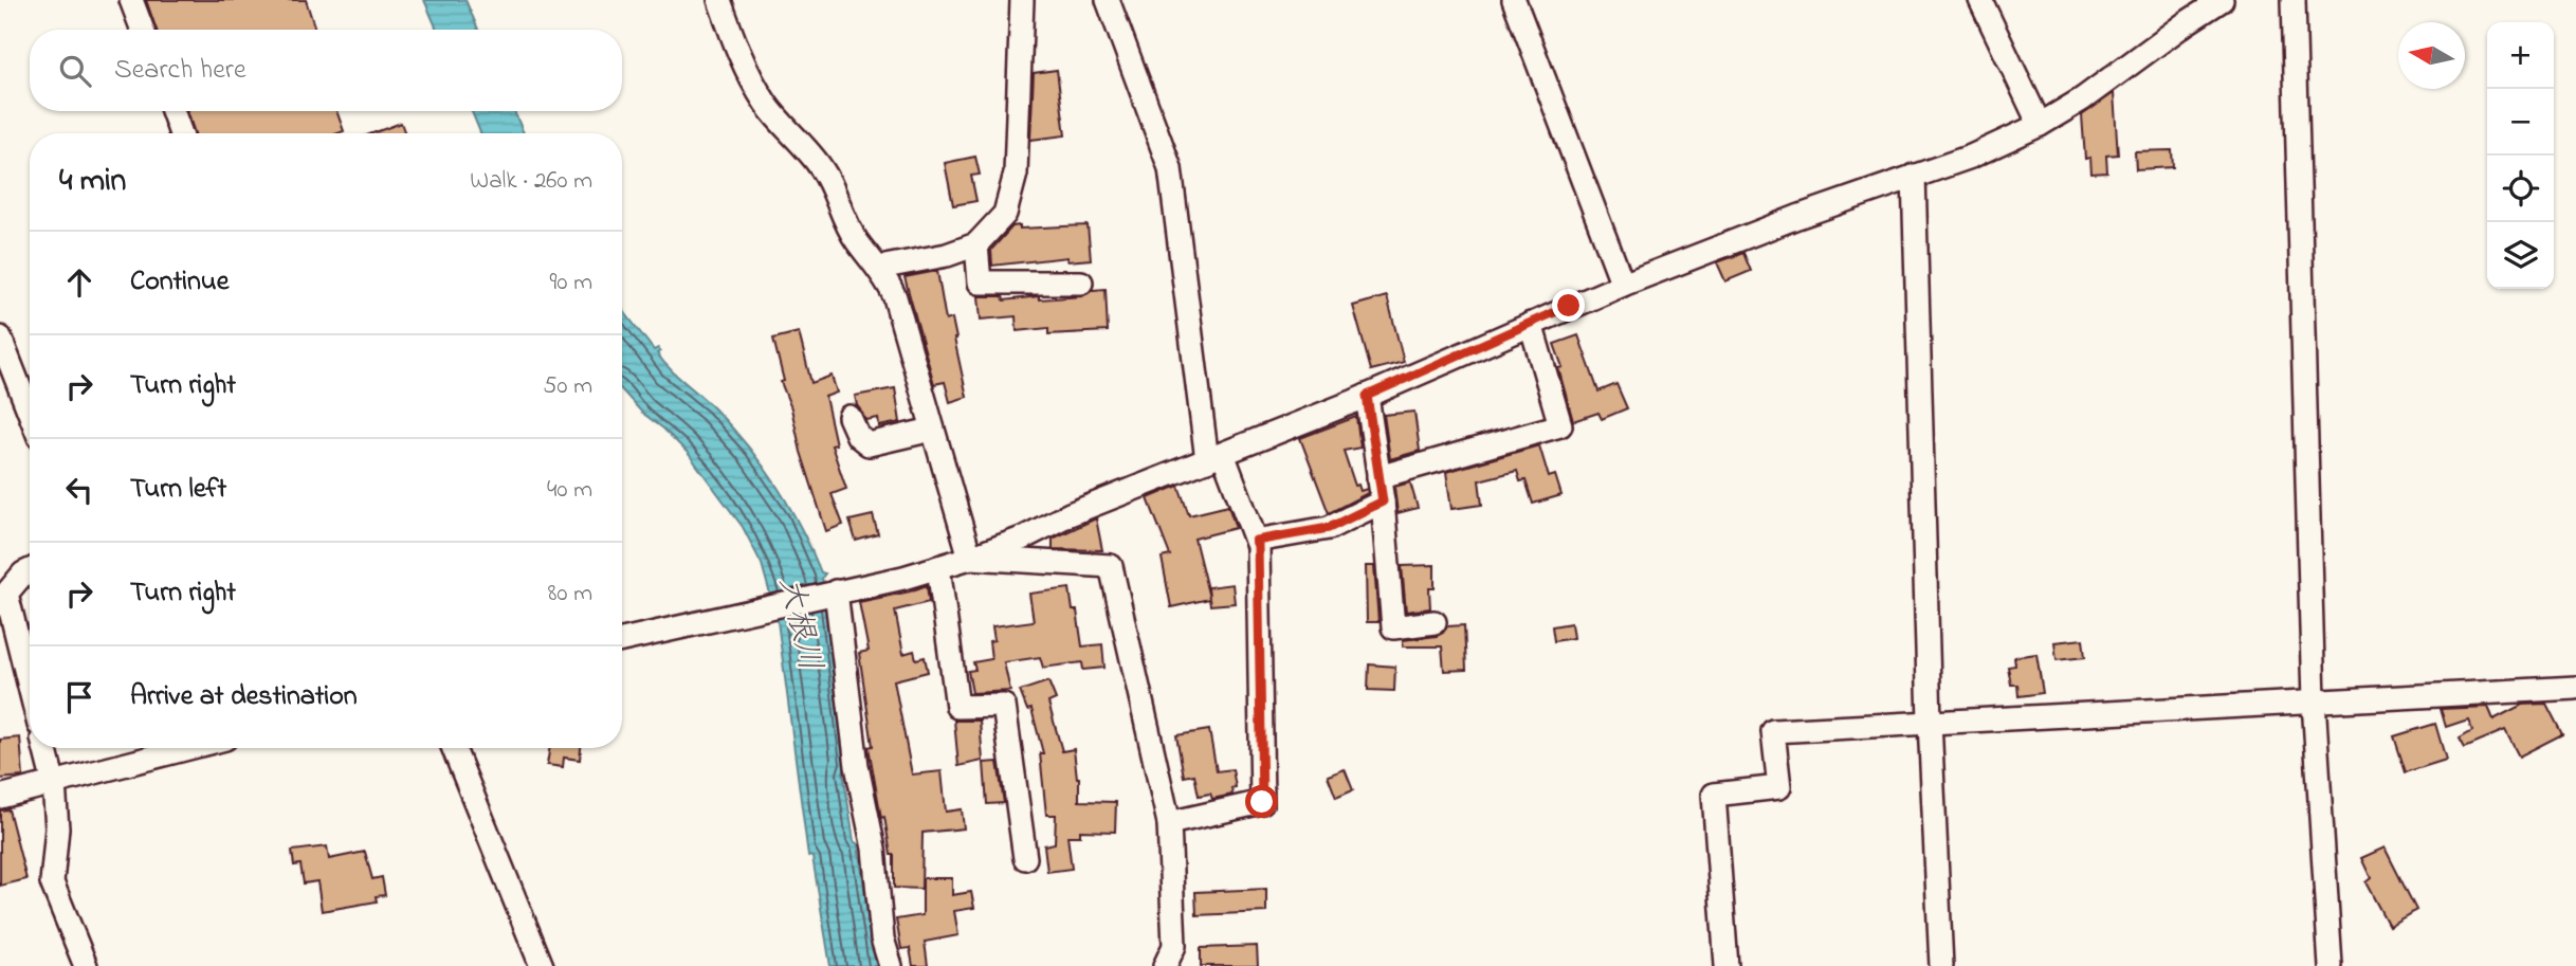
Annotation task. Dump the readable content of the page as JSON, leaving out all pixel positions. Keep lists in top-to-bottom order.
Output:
{
  "water": ["大根川"],
  "north": "left",
  "page": {
    "map_buttons": ["+", "−"],
    "search": "Search here",
    "heading": ["4 min", "Walk · 260 m"],
    "list": [
      ["Continue", "90 m"],
      ["Turn right", "50 m"],
      ["Turn left", "40 m"],
      ["Turn right", "80 m"],
      "Arrive at destination"
    ]
  }
}
